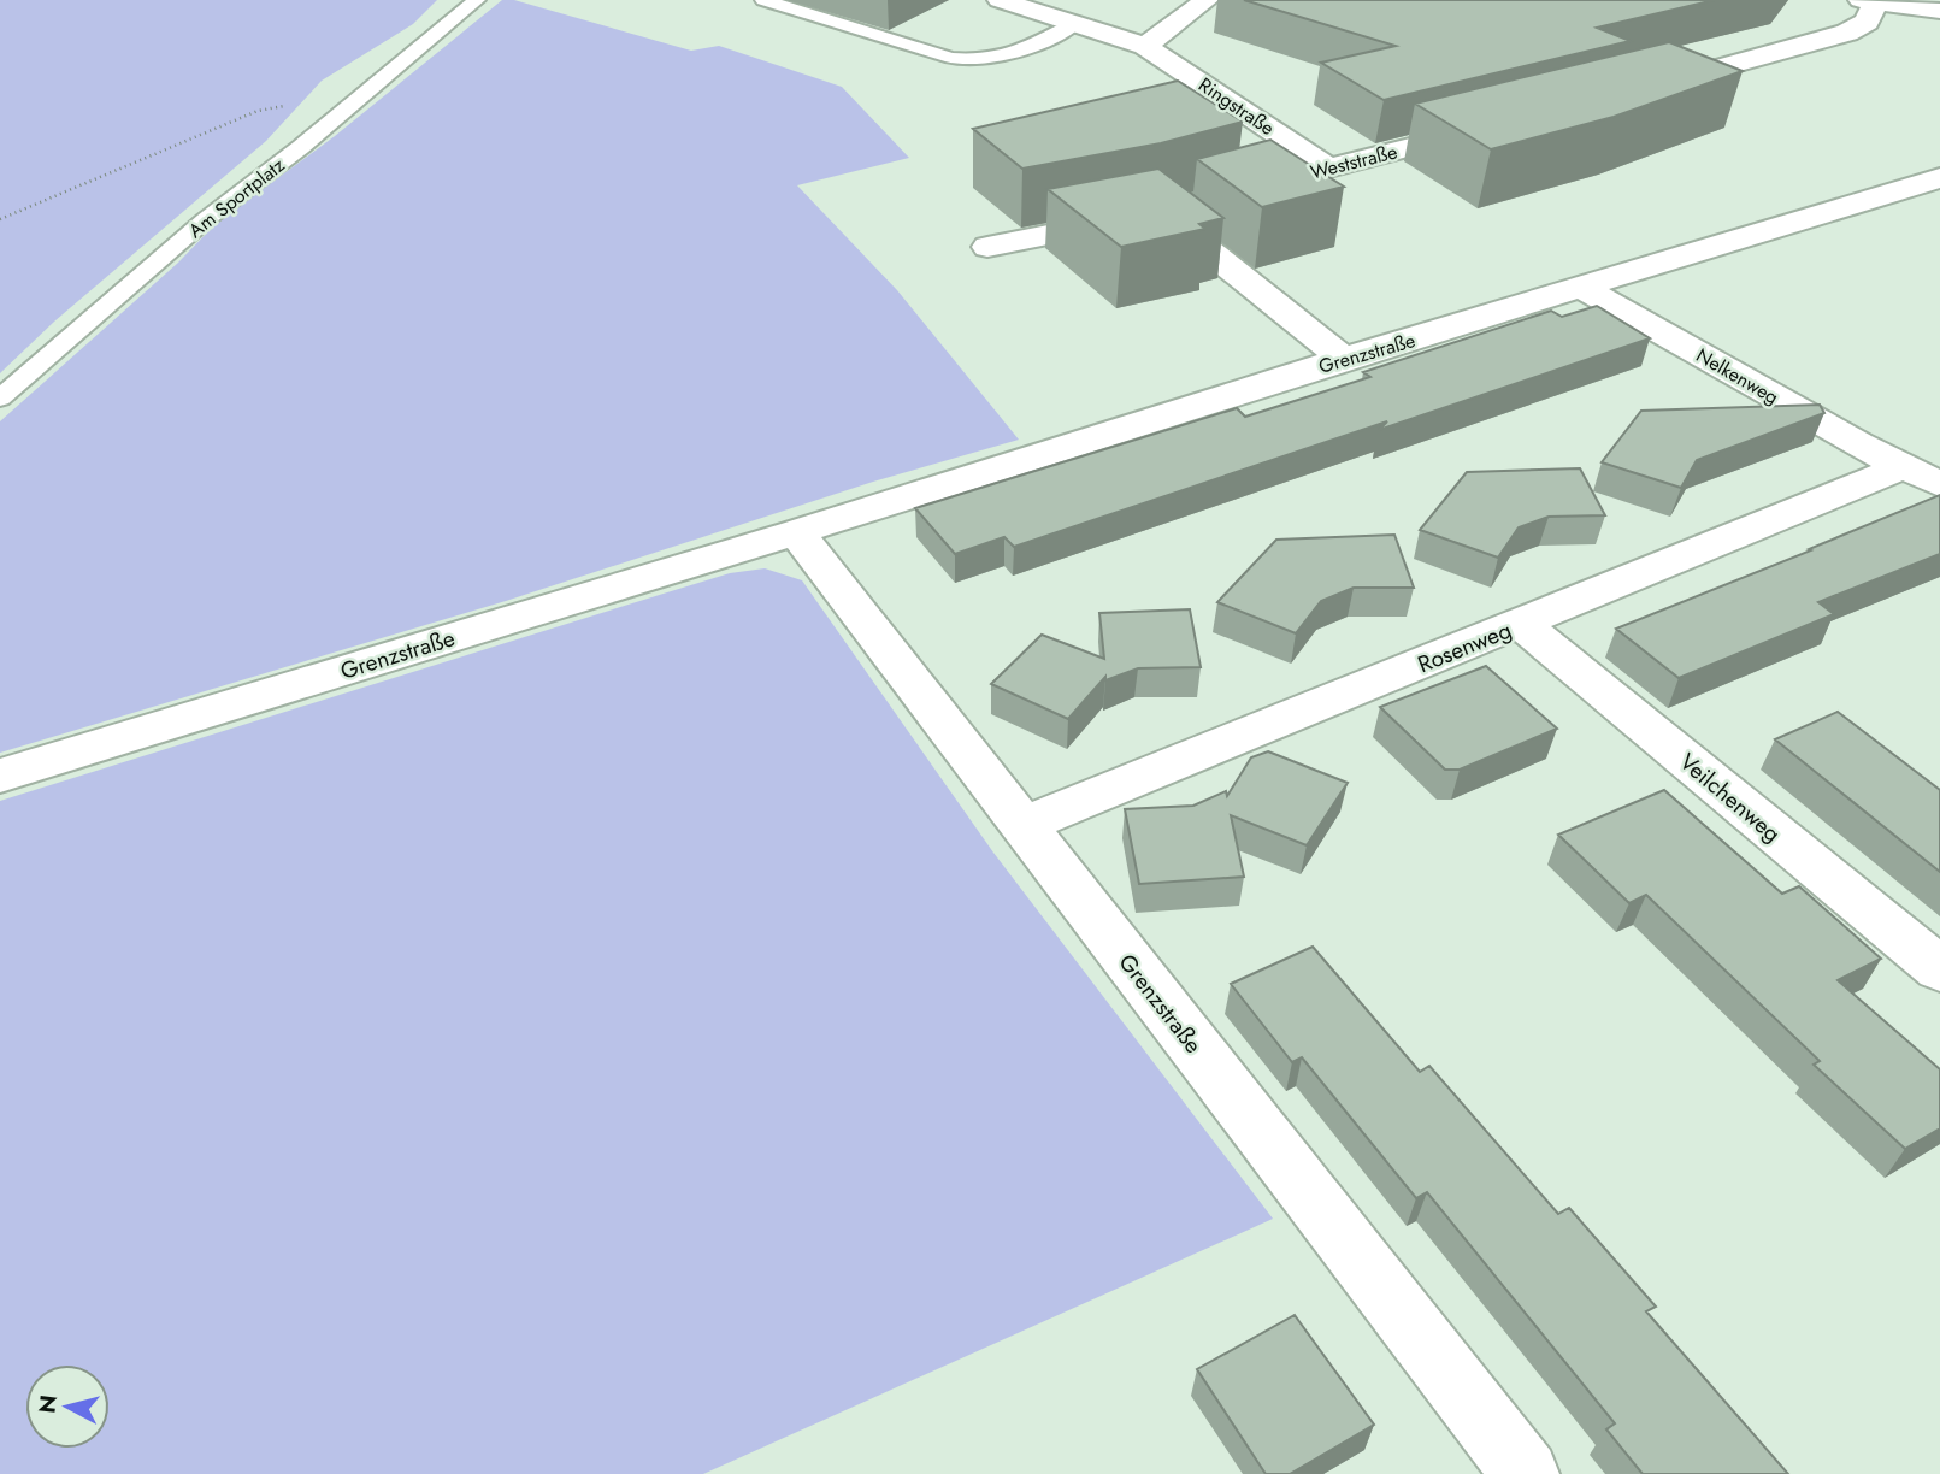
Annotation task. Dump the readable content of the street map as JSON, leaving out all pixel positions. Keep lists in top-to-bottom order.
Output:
{
  "streets": {
    "street": [
      "Ringstraße",
      "Weststraße",
      "Grenzstraße",
      "Nelkenweg",
      "Rosenweg",
      "Veilchenweg"
    ],
    "lane": ["Am Sportplatz"]
  },
  "crossings": [
    ["Ringstraße", "Weststraße"],
    ["Grenzstraße", "Nelkenweg"],
    ["Grenzstraße", "Rosenweg"],
    ["Nelkenweg", "Rosenweg"],
    ["Rosenweg", "Veilchenweg"]
  ],
  "north": "left"
}
